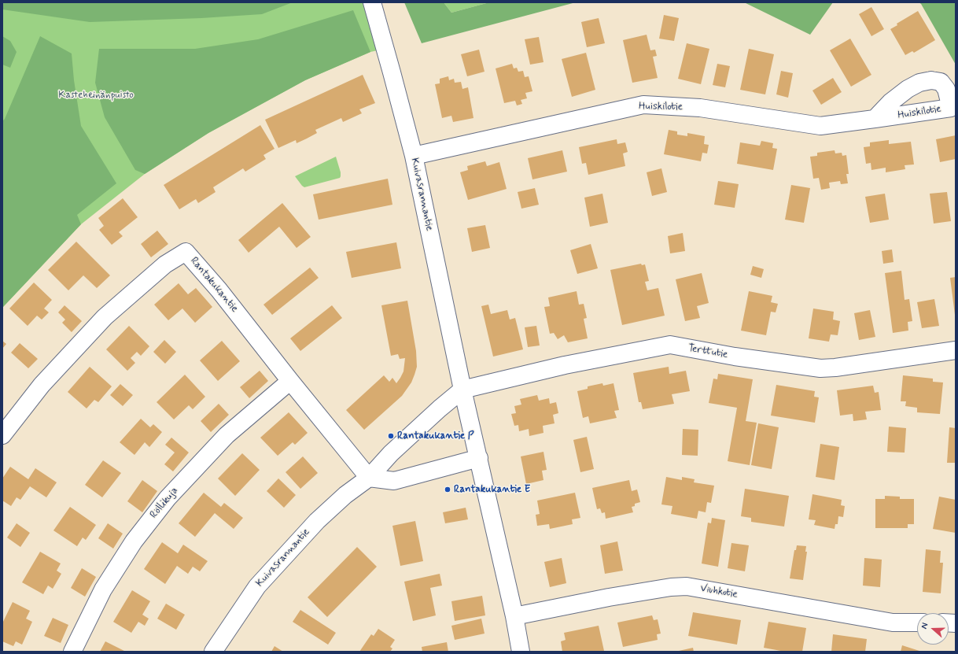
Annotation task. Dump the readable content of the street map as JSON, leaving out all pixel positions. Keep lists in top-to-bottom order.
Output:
{
  "streets": {
    "street": [
      "Huiskilotie",
      "Kuivasrannantie",
      "Rantakukantie",
      "Terttutie",
      "Röllikuja",
      "Viuhkotie"
    ]
  },
  "crossings": [
    ["Huiskilotie", "Kuivasrannantie"],
    ["Kuivasrannantie", "Rantakukantie"],
    ["Kuivasrannantie", "Terttutie"],
    ["Kuivasrannantie", "Viuhkotie"],
    ["Rantakukantie", "Röllikuja"]
  ],
  "parks": ["Kasteheinänpuisto"],
  "places": ["Rantakukantie P", "Rantakukantie E"],
  "north": "left"
}
